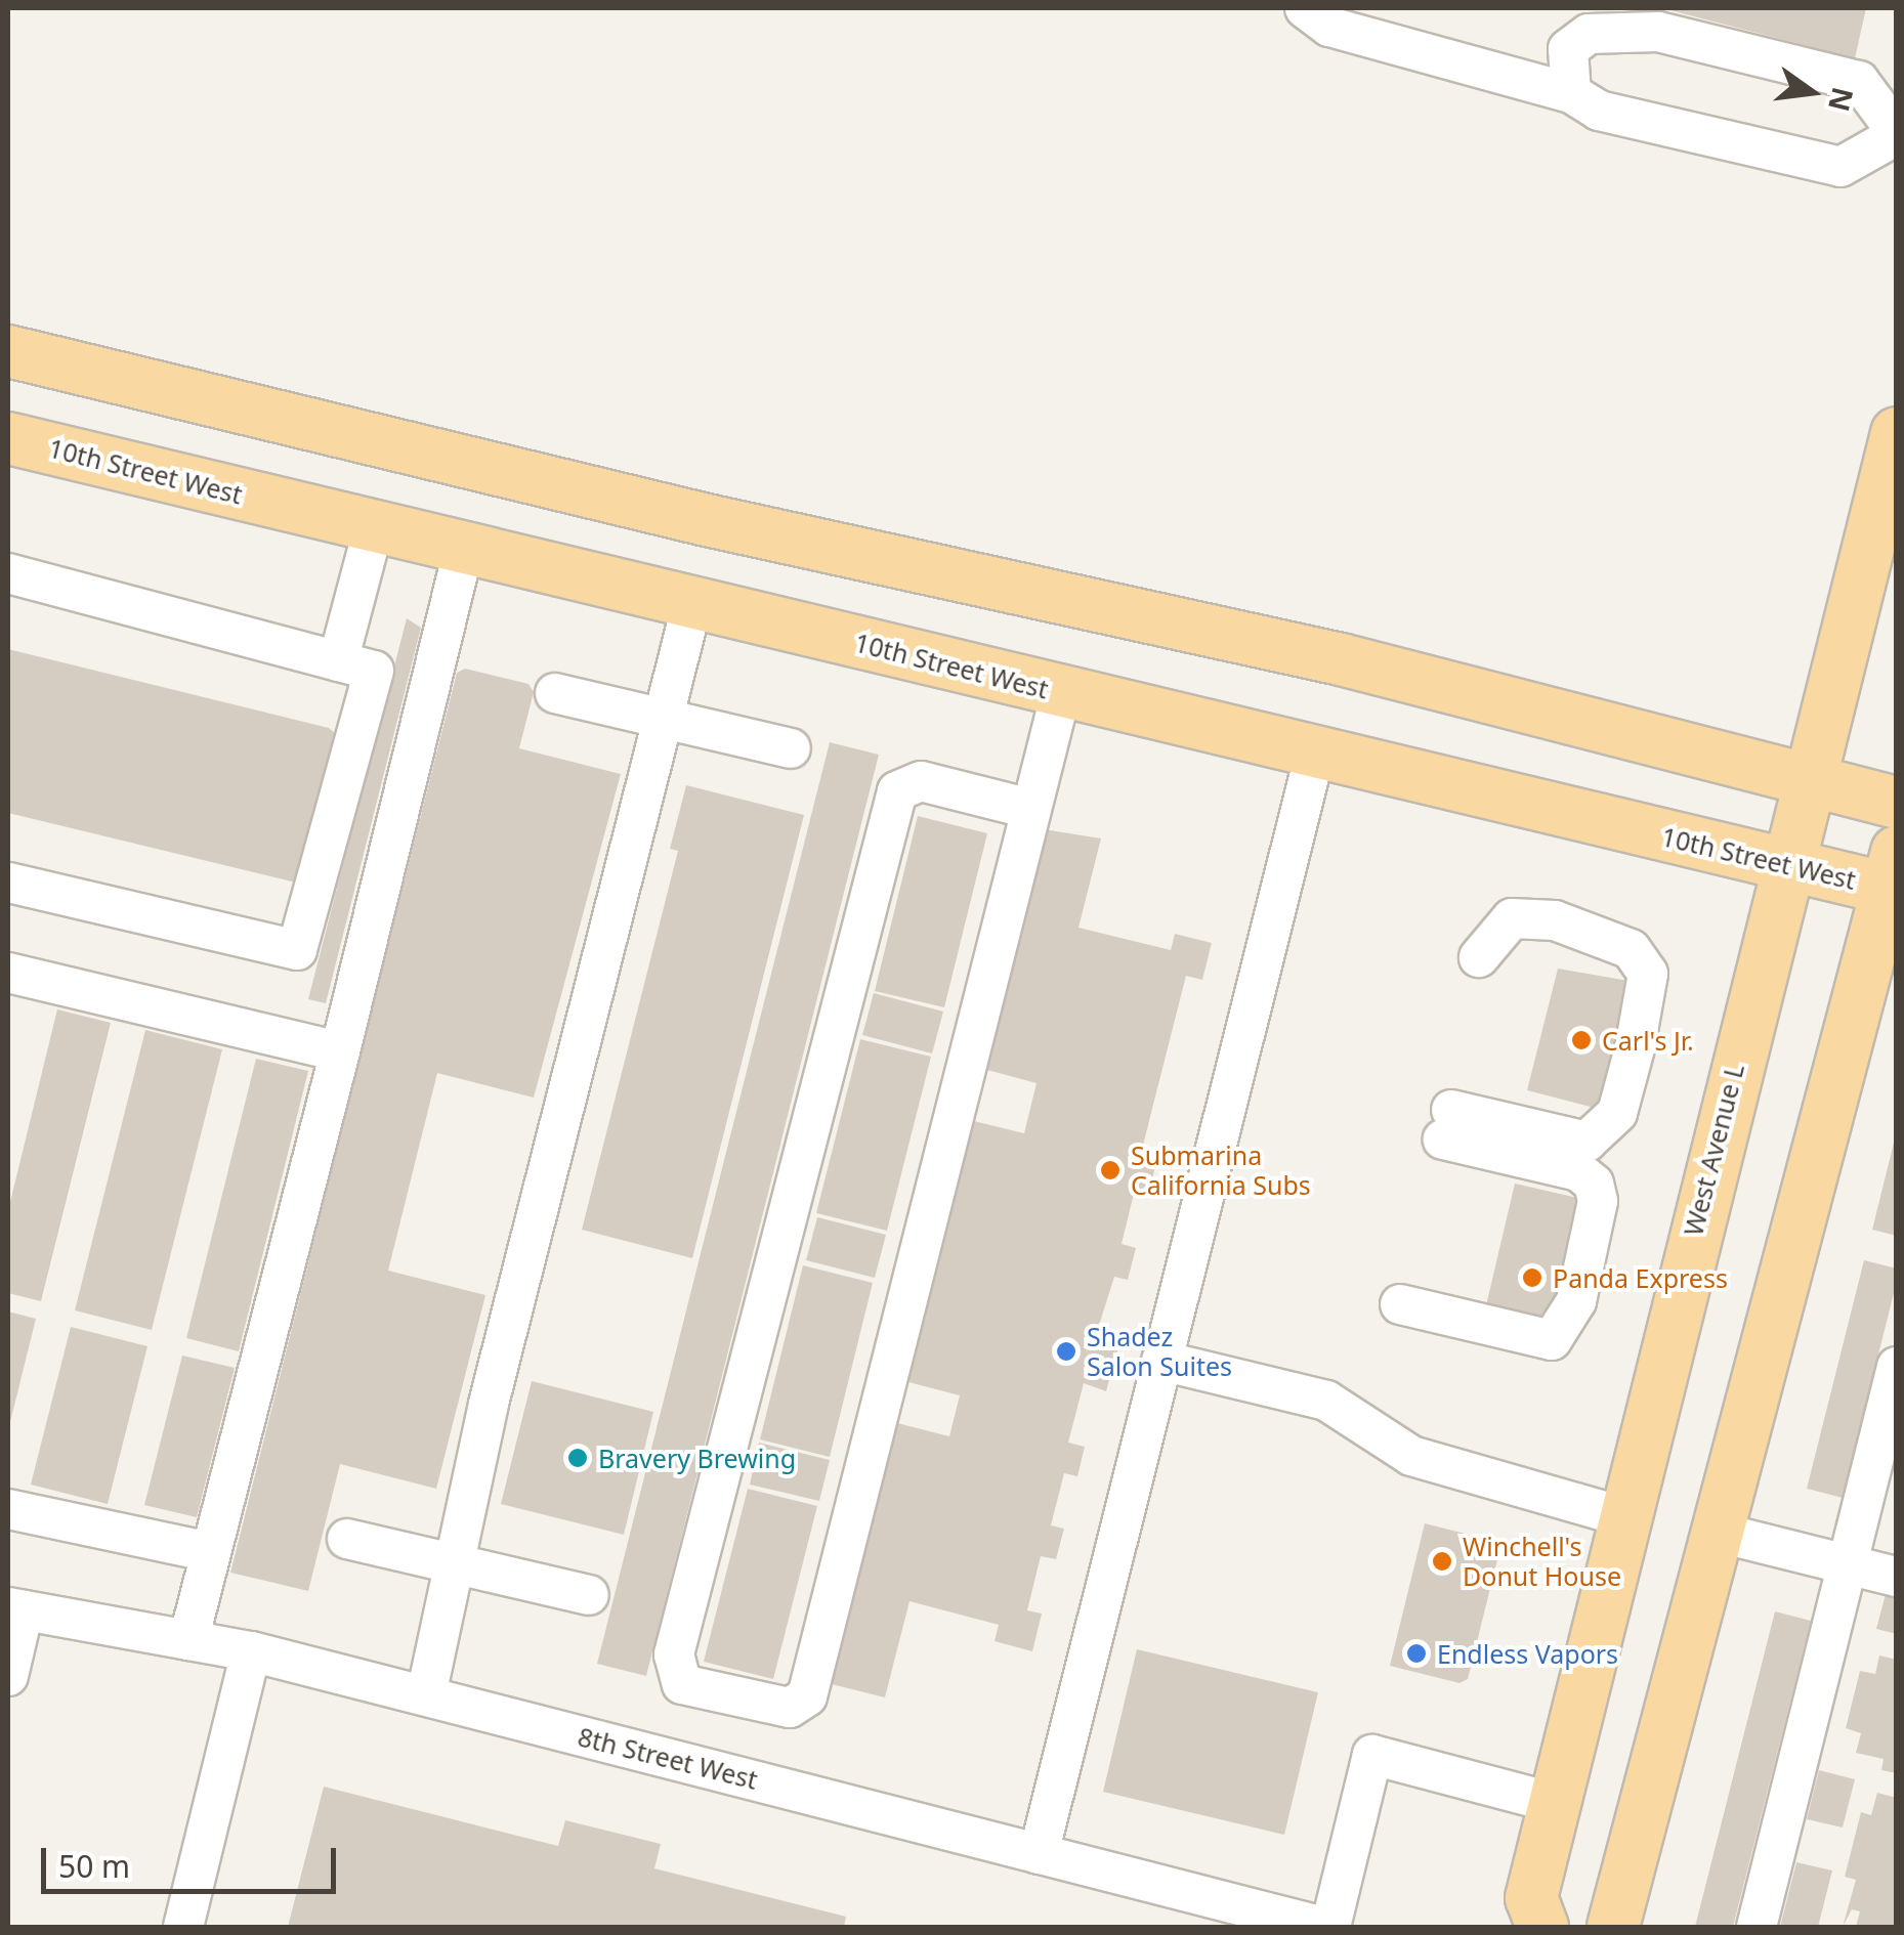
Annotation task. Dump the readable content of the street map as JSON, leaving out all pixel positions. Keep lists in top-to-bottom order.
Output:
{
  "streets": {
    "main road": ["10th Street West", "West Avenue L"],
    "street": ["8th Street West"]
  },
  "crossings": [
    ["10th Street West", "West Avenue L"]
  ],
  "places": [
    "Carl's Jr.",
    "Submarina California Subs",
    "Panda Express",
    "Shadez Salon Suites",
    "Bravery Brewing",
    "Winchell's Donut House",
    "Endless Vapors"
  ],
  "scale_bar": "50 m",
  "north": "right"
}
